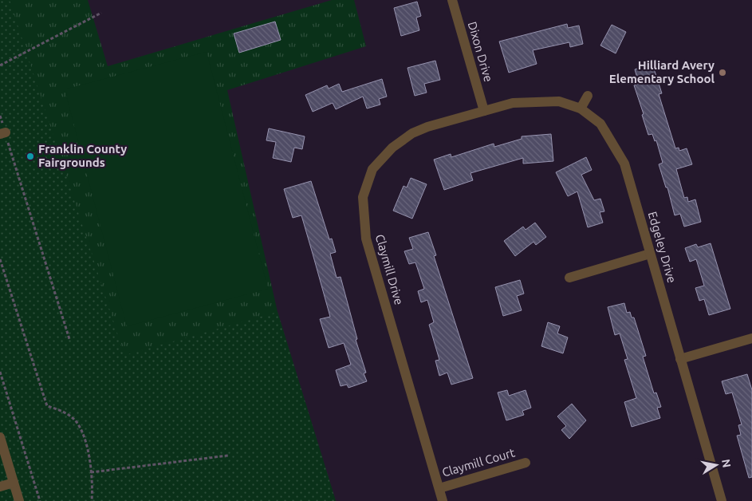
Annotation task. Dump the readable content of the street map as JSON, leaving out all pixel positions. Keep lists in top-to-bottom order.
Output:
{
  "streets": {
    "street": [
      "Dixon Drive",
      "Edgeley Drive",
      "Claymill Drive",
      "Claymill Court"
    ]
  },
  "crossings": [
    ["Dixon Drive", "Edgeley Drive"],
    ["Dixon Drive", "Claymill Drive"],
    ["Edgeley Drive", "Claymill Drive"],
    ["Claymill Drive", "Claymill Court"]
  ],
  "places": ["Hilliard Avery Elementary School", "Franklin County Fairgrounds"],
  "north": "right"
}
